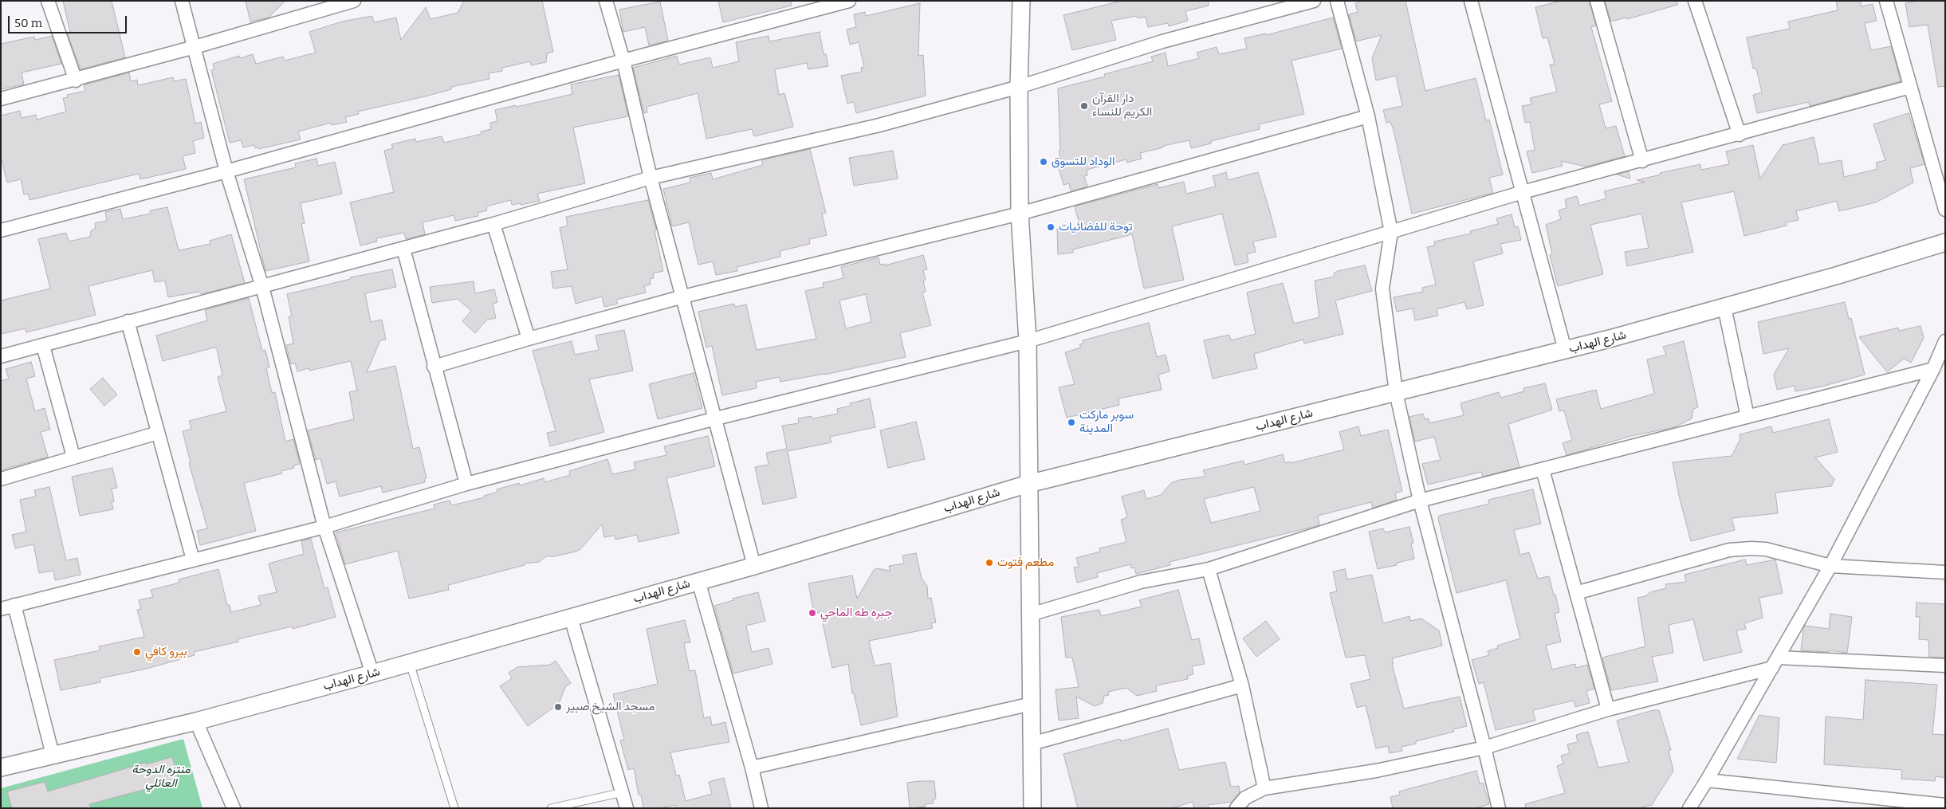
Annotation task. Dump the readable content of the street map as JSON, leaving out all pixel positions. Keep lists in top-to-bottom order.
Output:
{
  "streets": {
    "street": ["شارع الهداب"]
  },
  "parks": ["منتزه الدوحة العائلي"],
  "places": [
    "دار القرآن الكريم للنساء",
    "الوداد للتسوق",
    "توحة للفضائيات",
    "سوبر ماركت المدينة",
    "مطعم فتوت",
    "جبره طه الماحي",
    "بيرو كافي",
    "مسجد الشيخ صبير"
  ],
  "scale_bar": "50 m"
}
